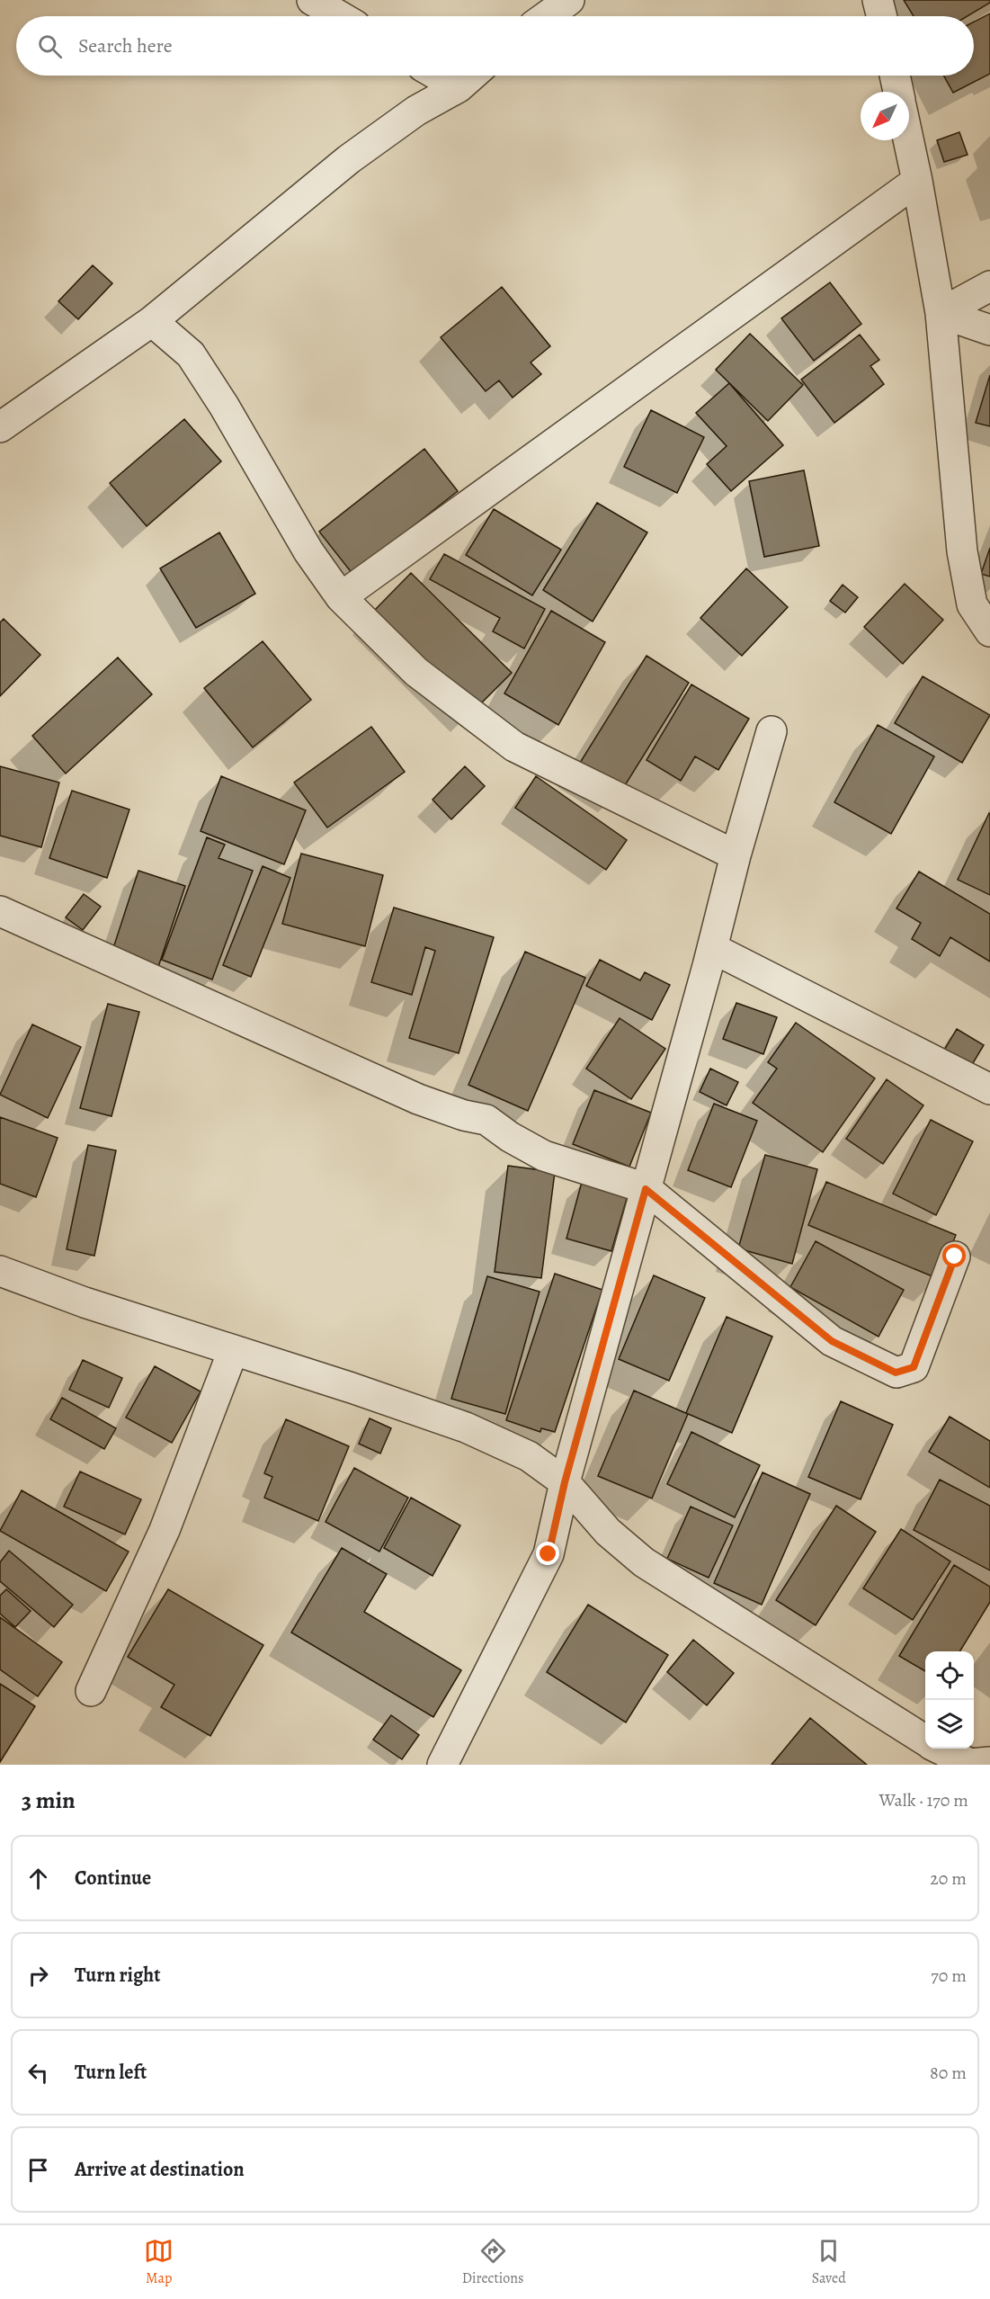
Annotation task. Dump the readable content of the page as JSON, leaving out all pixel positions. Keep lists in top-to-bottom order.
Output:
{
  "north": "bottom left",
  "page": {
    "search": "Search here",
    "heading": ["3 min", "Walk · 170 m"],
    "list": [
      ["Continue", "20 m"],
      ["Turn right", "70 m"],
      ["Turn left", "80 m"],
      "Arrive at destination"
    ],
    "nav": ["Map", "Directions", "Saved"]
  }
}
